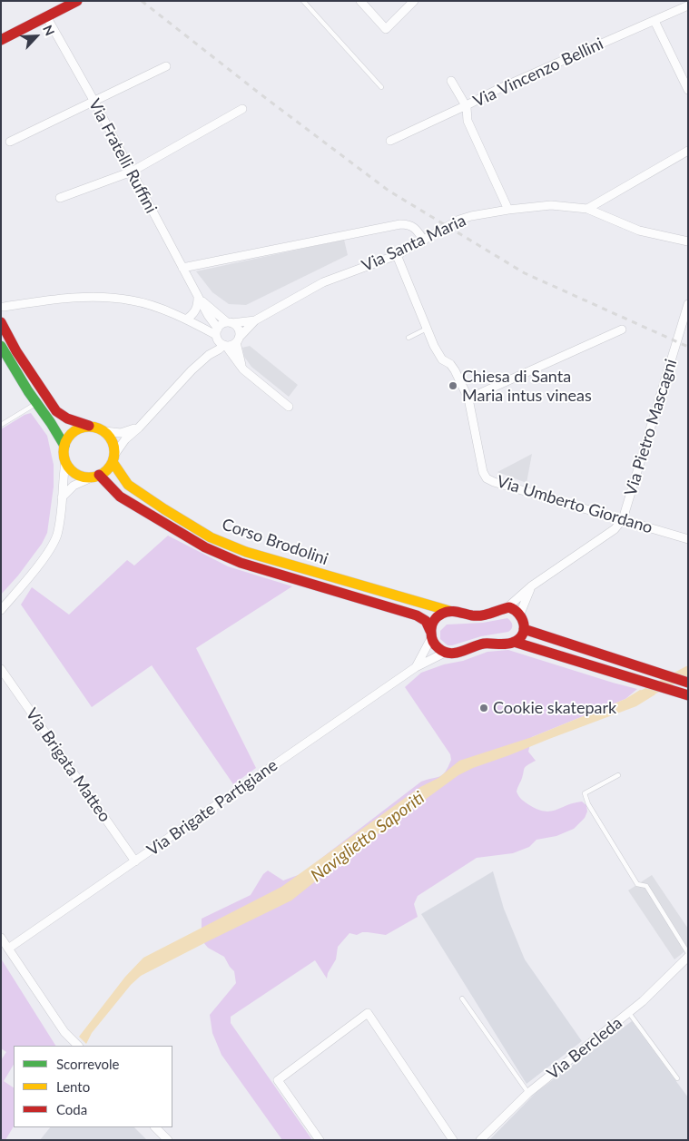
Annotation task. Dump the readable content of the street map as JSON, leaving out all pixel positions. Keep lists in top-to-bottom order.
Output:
{
  "streets": {
    "main road": ["Corso Brodolini"],
    "street": [
      "Via Vincenzo Bellini",
      "Via Fratelli Ruffini",
      "Via Santa Maria",
      "Via Pietro Mascagni",
      "Via Umberto Giordano",
      "Via Brigata Matteo",
      "Via Brigate Partigiane",
      "Via Bercleda"
    ]
  },
  "crossings": [
    ["Via Fratelli Ruffini", "Via Santa Maria"],
    ["Via Santa Maria", "Via Umberto Giordano"],
    ["Via Pietro Mascagni", "Via Umberto Giordano"],
    ["Via Pietro Mascagni", "Corso Brodolini"],
    ["Corso Brodolini", "Via Brigate Partigiane"],
    ["Via Brigata Matteo", "Via Brigate Partigiane"]
  ],
  "water": ["Naviglietto Saporiti"],
  "places": ["Chiesa di Santa Maria intus vineas", "Cookie skatepark"],
  "legend": ["Scorrevole", "Lento", "Coda"],
  "north": "top right"
}
